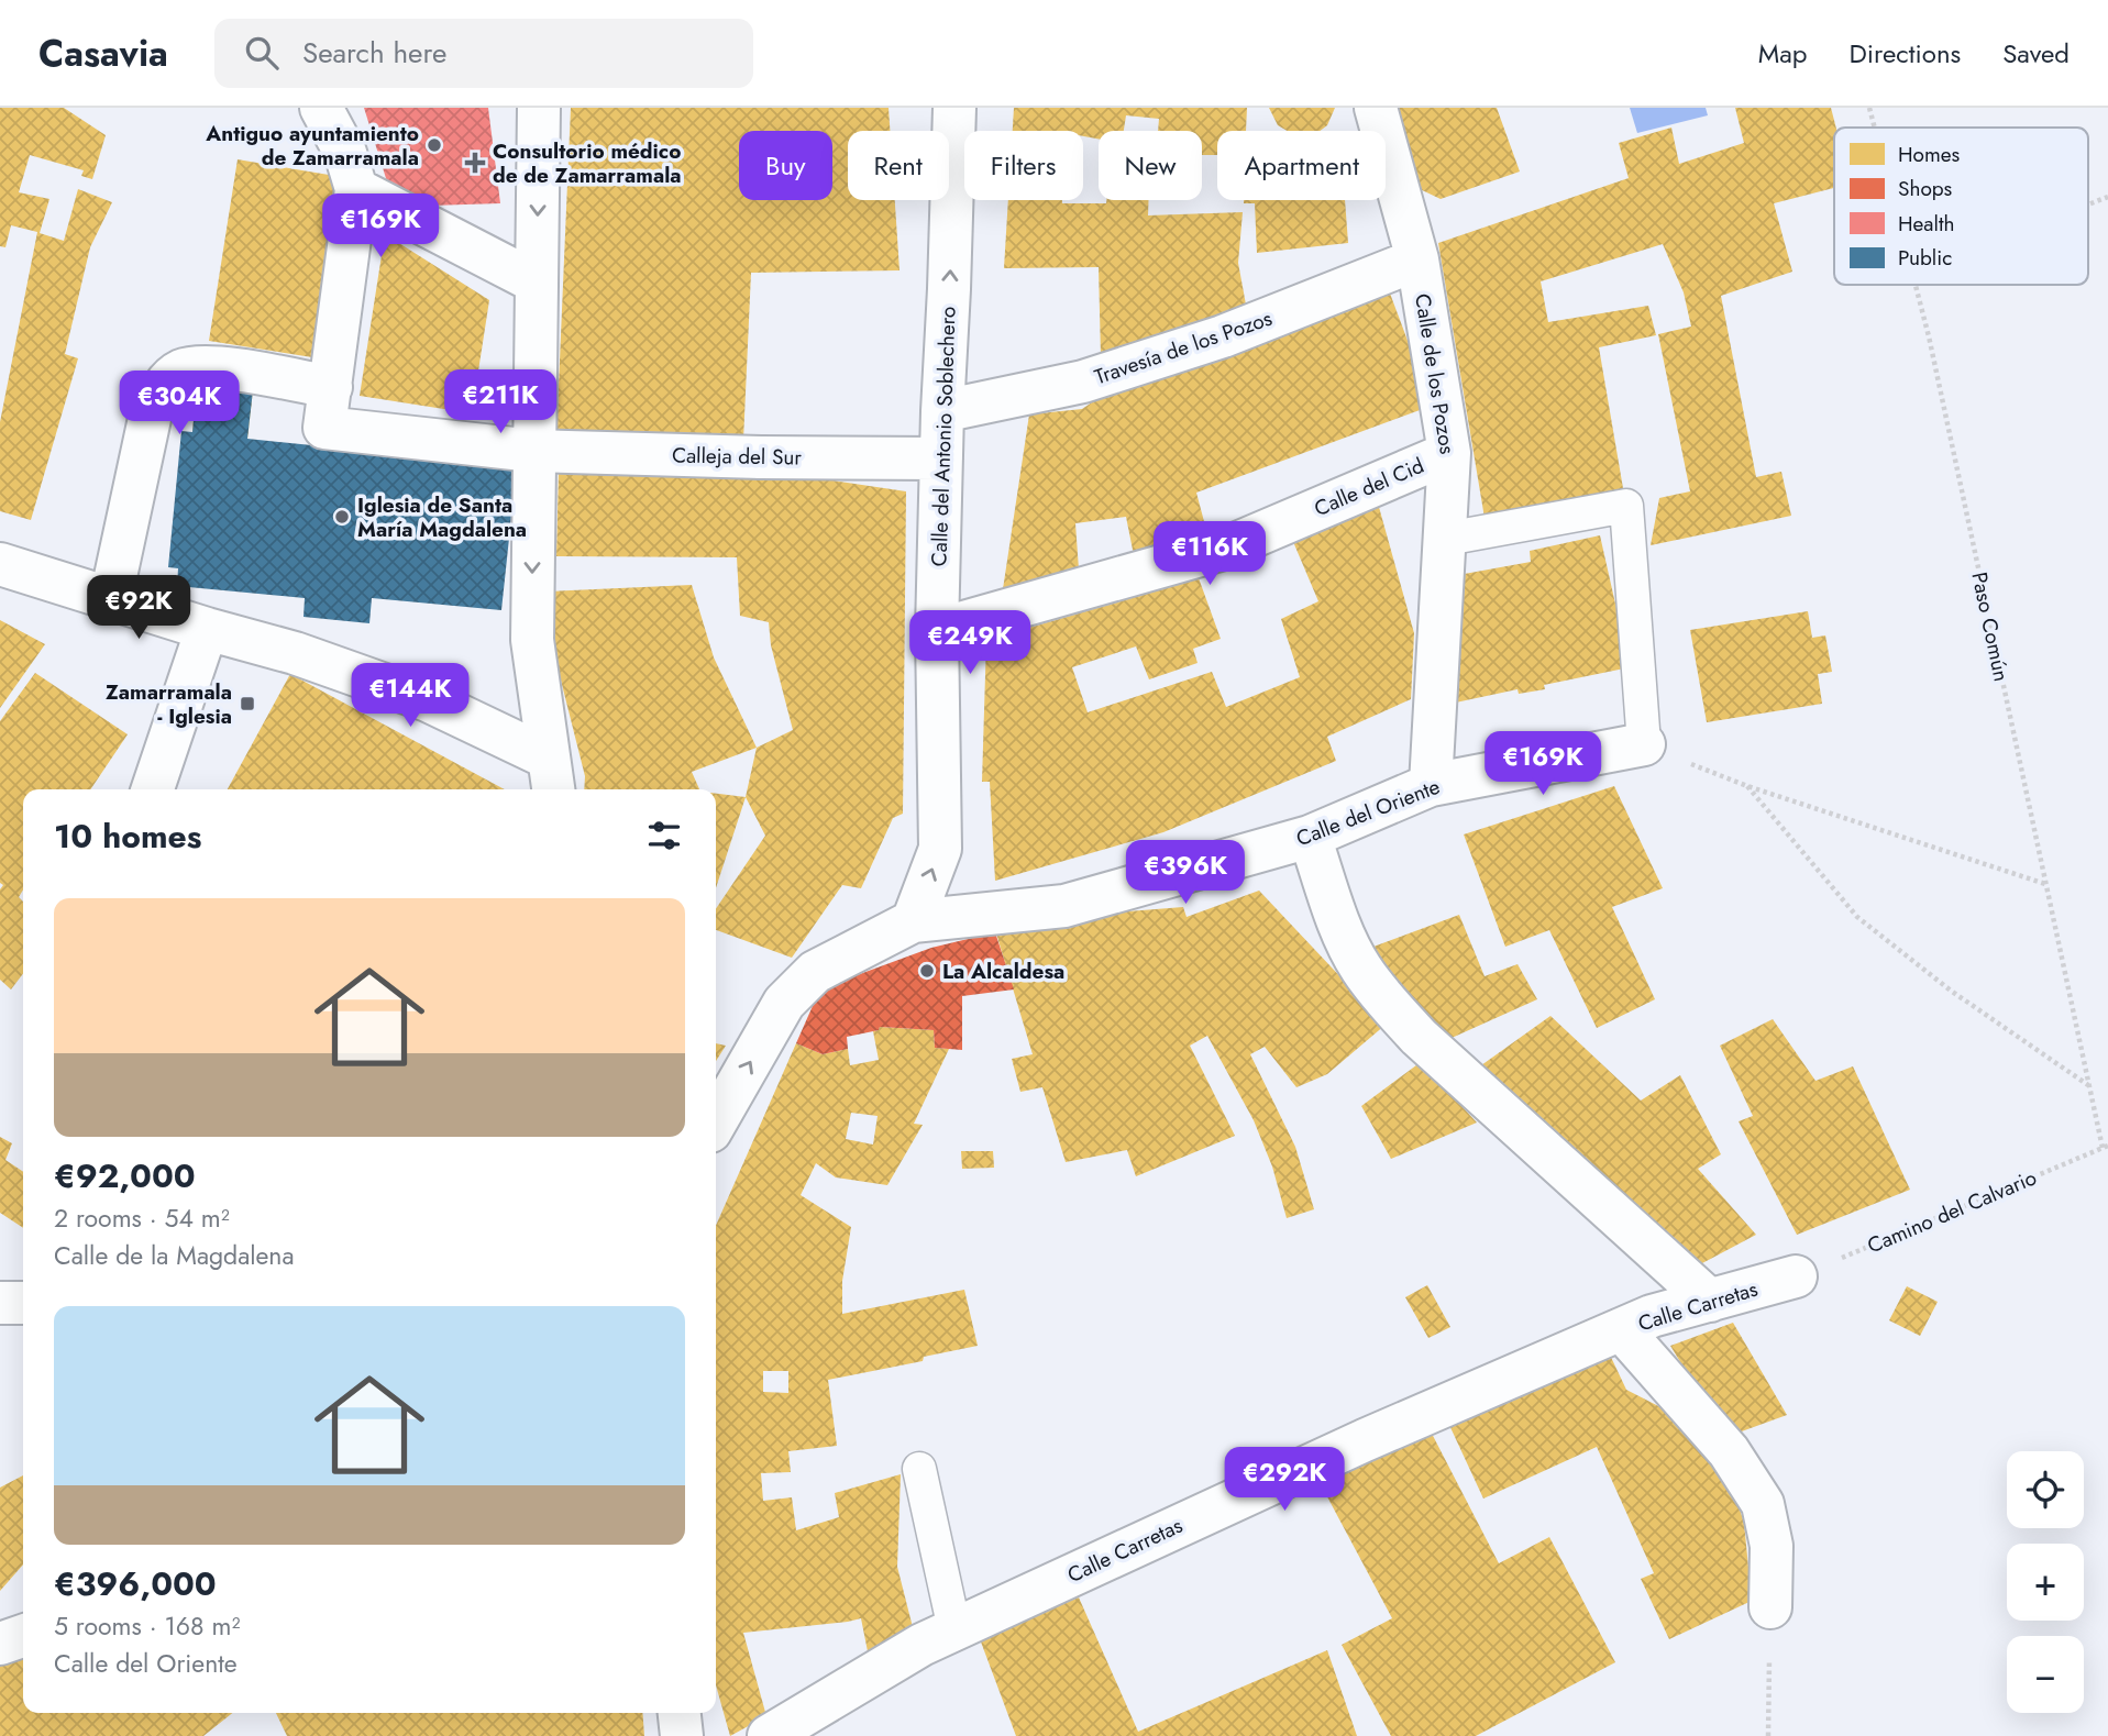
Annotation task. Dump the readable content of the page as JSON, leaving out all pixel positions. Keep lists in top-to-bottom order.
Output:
{
  "streets": {
    "street": [
      "Travesía de los Pozos",
      "Calle de los Pozos",
      "Calle del Antonio Soblechero",
      "Calleja del Sur",
      "Calle del Cid",
      "Calle del Oriente",
      "Calle Carretas"
    ],
    "path": ["Paso Común", "Camino del Calvario"]
  },
  "crossings": [
    ["Travesía de los Pozos", "Calle de los Pozos"],
    ["Travesía de los Pozos", "Calle del Antonio Soblechero"],
    ["Calle de los Pozos", "Calle del Cid"],
    ["Calle de los Pozos", "Calle del Oriente"],
    ["Calle del Antonio Soblechero", "Calleja del Sur"],
    ["Calle del Antonio Soblechero", "Calle del Cid"],
    ["Calle del Antonio Soblechero", "Calle del Oriente"],
    ["Paso Común", "Camino del Calvario"],
    ["Camino del Calvario", "Calle Carretas"]
  ],
  "one_way": ["Calle del Antonio Soblechero"],
  "places": {
    "other": ["Antiguo ayuntamiento de Zamarramala", "Iglesia de Santa María Magdalena", "La Alcaldesa"],
    "health": ["Consultorio médico de de Zamarramala"],
    "transit": ["Zamarramala - Iglesia"]
  },
  "legend": [
    "Homes",
    "Shops",
    "Health",
    "Public"
  ],
  "page": {
    "header": "Casavia",
    "search": "Search here",
    "nav": ["Map", "Directions", "Saved"],
    "chip": [
      "Buy",
      "Rent",
      "Filters",
      "New",
      "Apartment"
    ],
    "price": [
      "€169K",
      "€211K",
      "€304K",
      "€116K",
      "€92K",
      "€249K",
      "€144K",
      "€169K",
      "€396K",
      "€292K"
    ],
    "heading": "10 homes",
    "list": [
      {
        "name": "€92,000",
        "note": "2 rooms · 54 m² · Calle de la Magdalena"
      },
      {
        "name": "€396,000",
        "note": "5 rooms · 168 m² · Calle del Oriente"
      }
    ],
    "map_buttons": ["+", "−"]
  }
}
